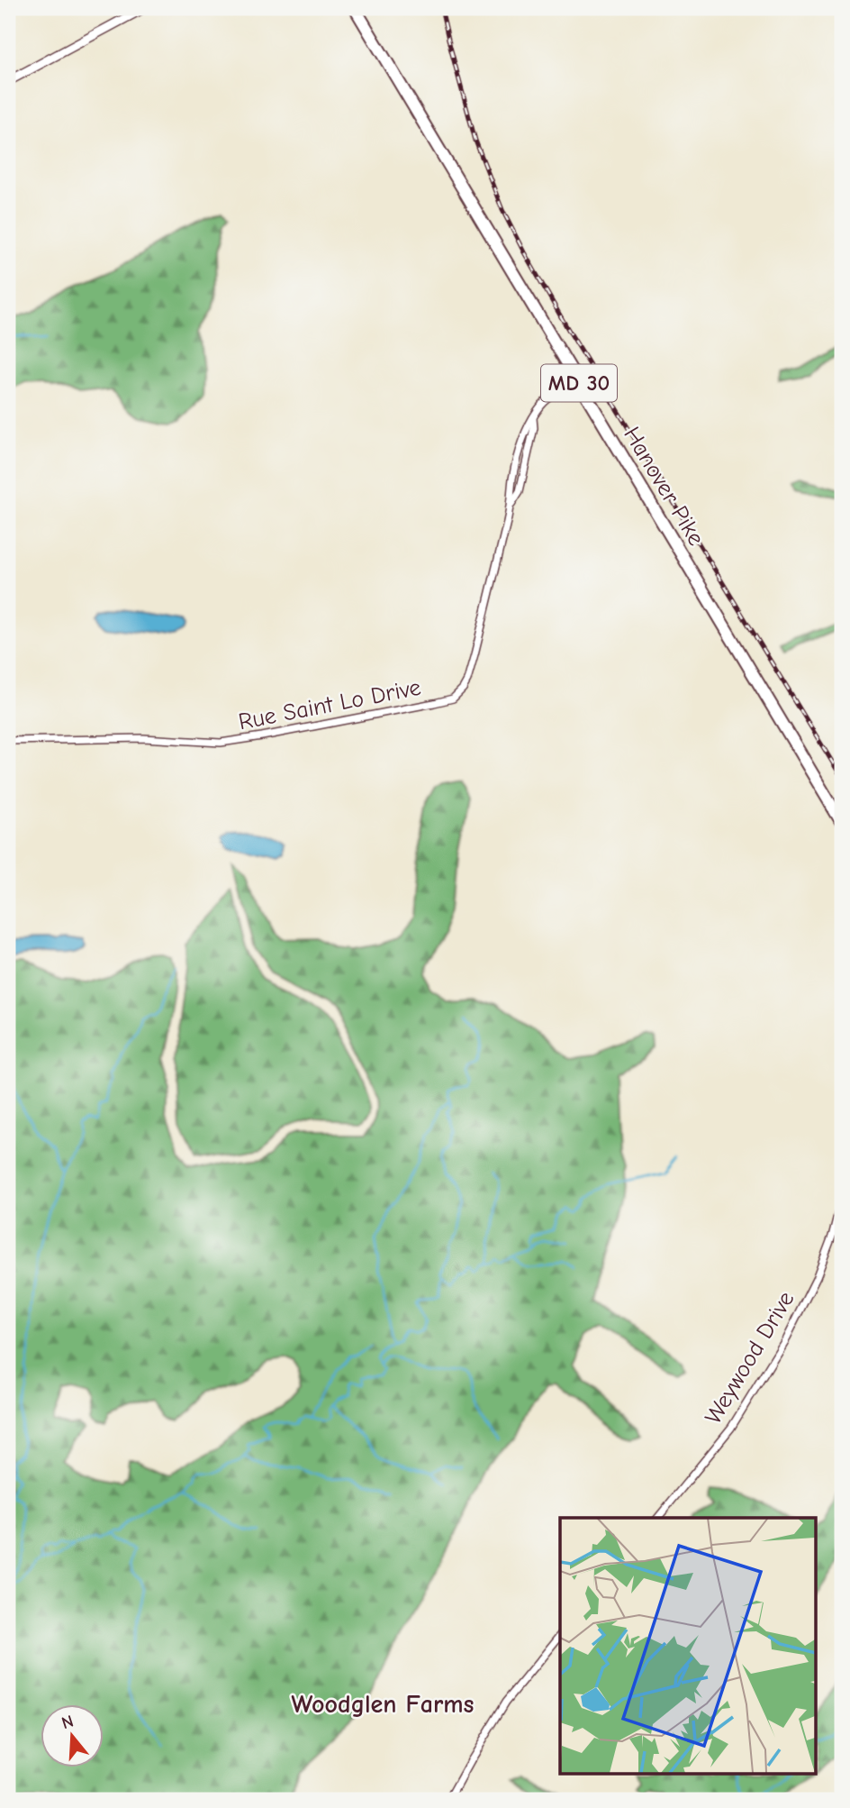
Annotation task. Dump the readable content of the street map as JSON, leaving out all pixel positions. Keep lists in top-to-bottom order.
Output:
{
  "streets": {
    "highway": ["MD 30", "Hanover Pike"],
    "street": ["Rue Saint Lo Drive", "Weywood Drive"]
  },
  "crossings": [
    ["Hanover Pike", "Rue Saint Lo Drive"]
  ],
  "districts": ["Woodglen Farms"],
  "north": "top"
}
